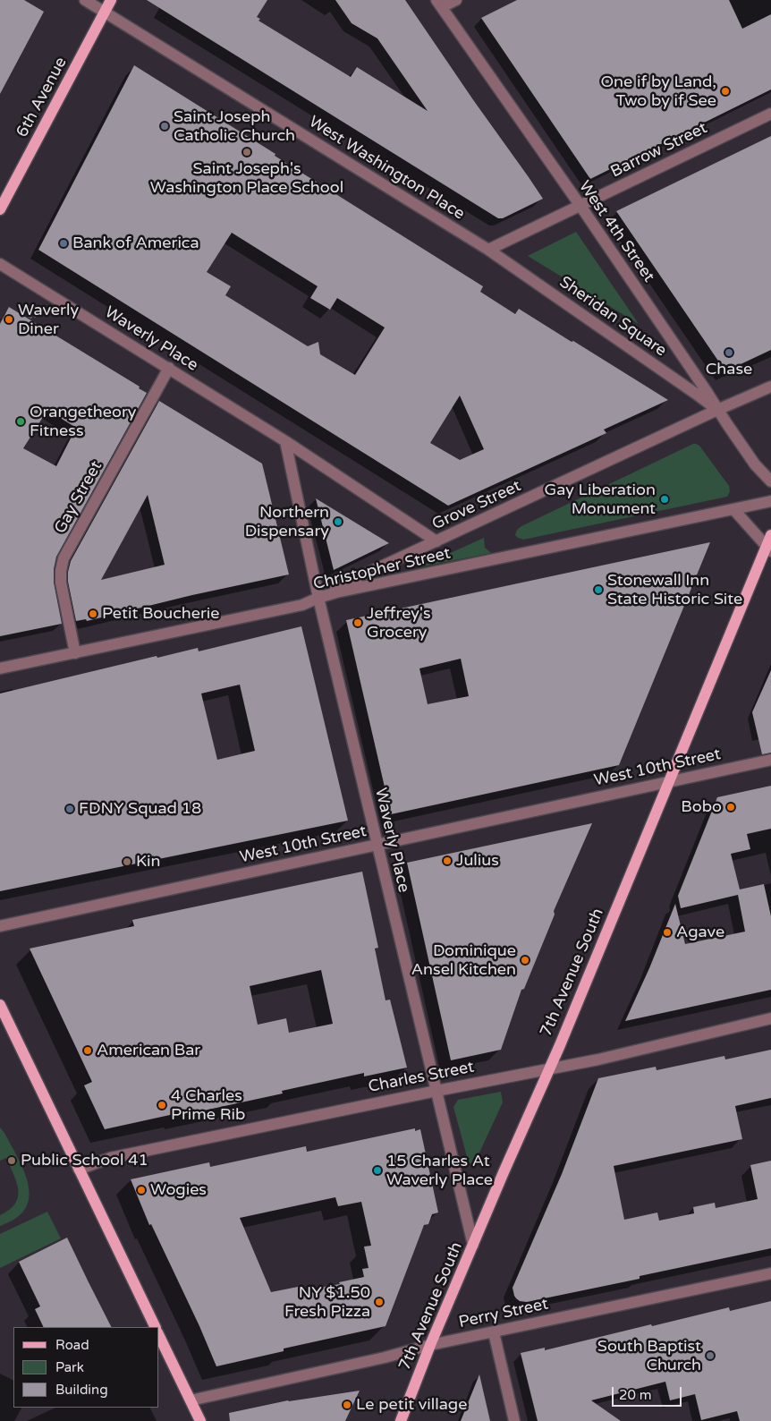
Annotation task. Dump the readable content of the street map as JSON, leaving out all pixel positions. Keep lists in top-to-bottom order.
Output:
{
  "streets": {
    "main road": ["6th Avenue", "7th Avenue South"],
    "street": [
      "Barrow Street",
      "West Washington Place",
      "West 4th Street",
      "Sheridan Square",
      "Waverly Place",
      "Gay Street",
      "Grove Street",
      "Christopher Street",
      "West 10th Street",
      "Charles Street",
      "Perry Street"
    ]
  },
  "crossings": [
    ["6th Avenue", "West Washington Place"],
    ["Barrow Street", "West Washington Place"],
    ["Barrow Street", "West 4th Street"],
    ["Barrow Street", "Sheridan Square"],
    ["West Washington Place", "Sheridan Square"],
    ["West 4th Street", "Sheridan Square"],
    ["West 4th Street", "Grove Street"],
    ["Sheridan Square", "Grove Street"],
    ["Waverly Place", "Gay Street"],
    ["Waverly Place", "Grove Street"],
    ["Waverly Place", "Christopher Street"],
    ["Waverly Place", "West 10th Street"],
    ["Waverly Place", "7th Avenue South"],
    ["Waverly Place", "Charles Street"],
    ["Gay Street", "Christopher Street"],
    ["Grove Street", "Christopher Street"],
    ["West 10th Street", "7th Avenue South"],
    ["7th Avenue South", "Charles Street"],
    ["7th Avenue South", "Perry Street"]
  ],
  "places": [
    "One if by Land, Two by if See",
    "Saint Joseph Catholic Church",
    "Saint Joseph's Washington Place School",
    "Bank of America",
    "Waverly Diner",
    "Chase",
    "Orangetheory Fitness",
    "Gay Liberation Monument",
    "Northern Dispensary",
    "Stonewall Inn State Historic Site",
    "Petit Boucherie",
    "Jeffrey's Grocery",
    "Bobo",
    "FDNY Squad 18",
    "Julius",
    "Kin",
    "Agave",
    "Dominique Ansel Kitchen",
    "American Bar",
    "4 Charles Prime Rib",
    "Public School 41",
    "15 Charles At Waverly Place",
    "Wogies",
    "NY $1.50 Fresh Pizza",
    "South Baptist Church",
    "Le petit village"
  ],
  "legend": ["Road", "Park", "Building"],
  "scale_bar": "20 m"
}
